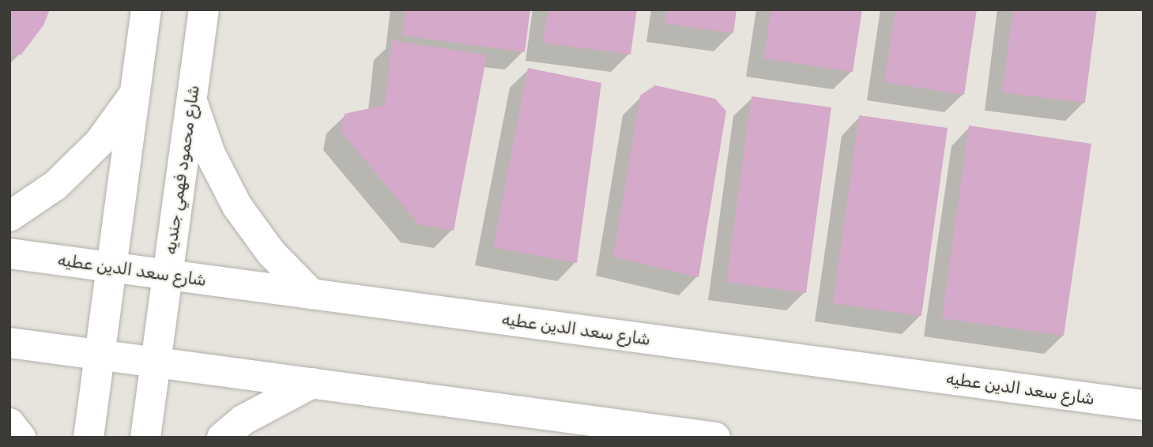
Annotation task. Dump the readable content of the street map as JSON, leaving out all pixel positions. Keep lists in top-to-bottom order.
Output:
{
  "streets": {
    "street": ["شارع محمود فهمي جنديه", "شارع سعد الدين عطيه"]
  },
  "crossings": [
    ["شارع محمود فهمي جنديه", "شارع سعد الدين عطيه"]
  ]
}
